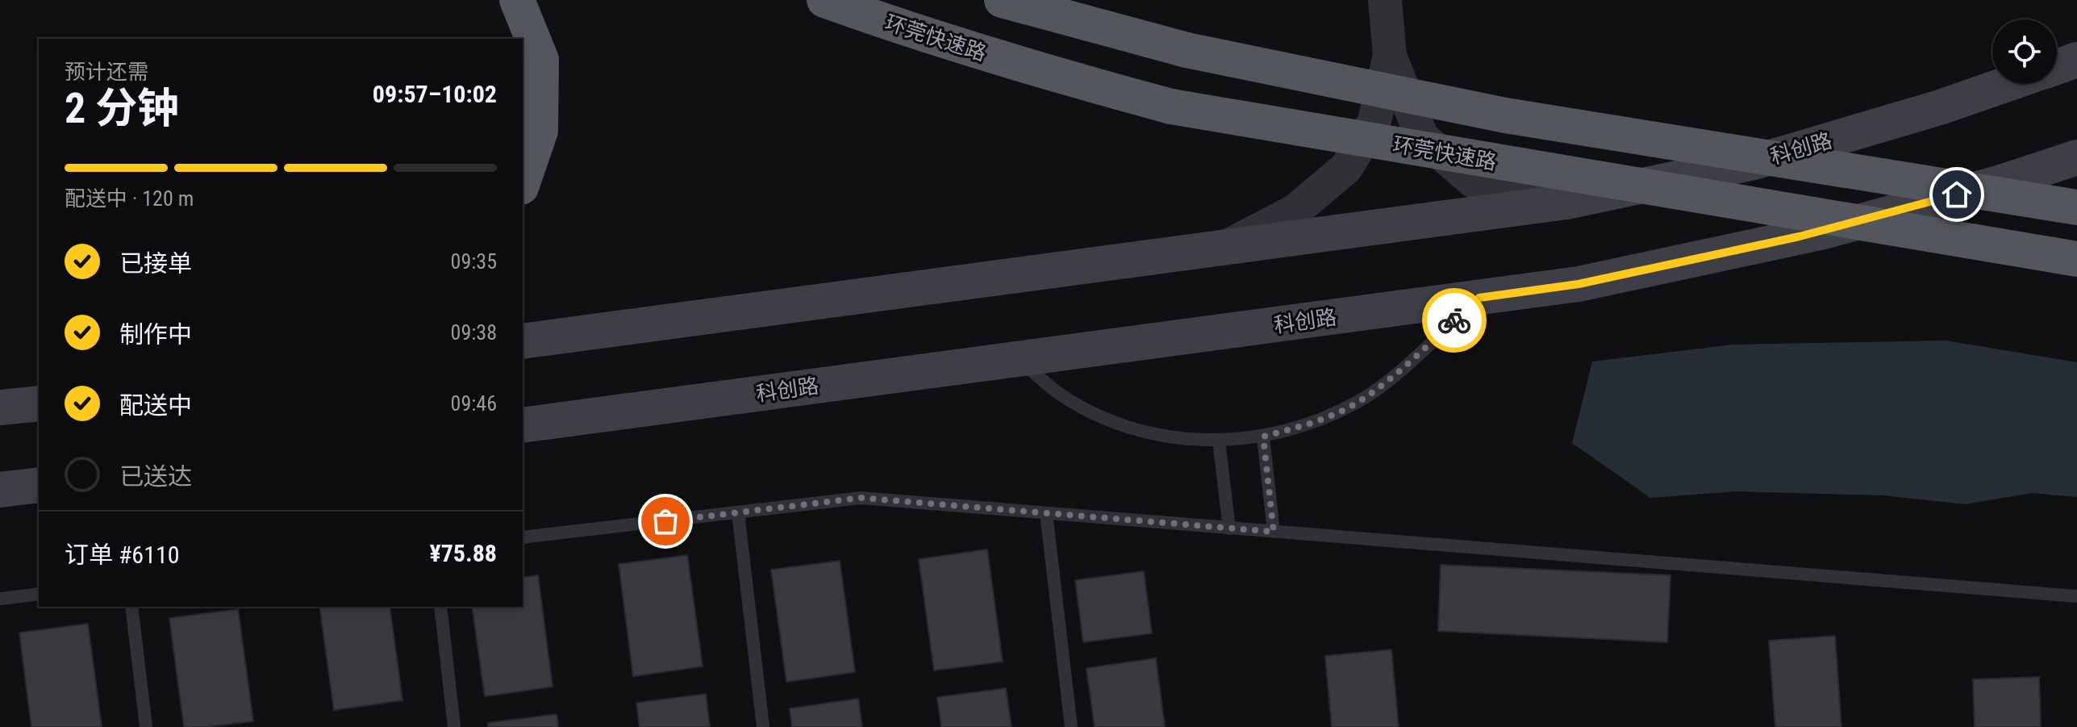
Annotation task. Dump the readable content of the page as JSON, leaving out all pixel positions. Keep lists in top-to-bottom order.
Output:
{
  "streets": {
    "highway": ["环莞快速路"],
    "main road": ["科创路"]
  },
  "page": {
    "heading": ["2 分钟", "预计还需", "09:57–10:02"],
    "panel": ["订单 #6110", "¥75.88"],
    "bar": "配送中 · 120 m",
    "list": [
      ["已接单", "09:35"],
      ["制作中", "09:38"],
      ["配送中", "09:46"],
      "已送达"
    ]
  }
}
